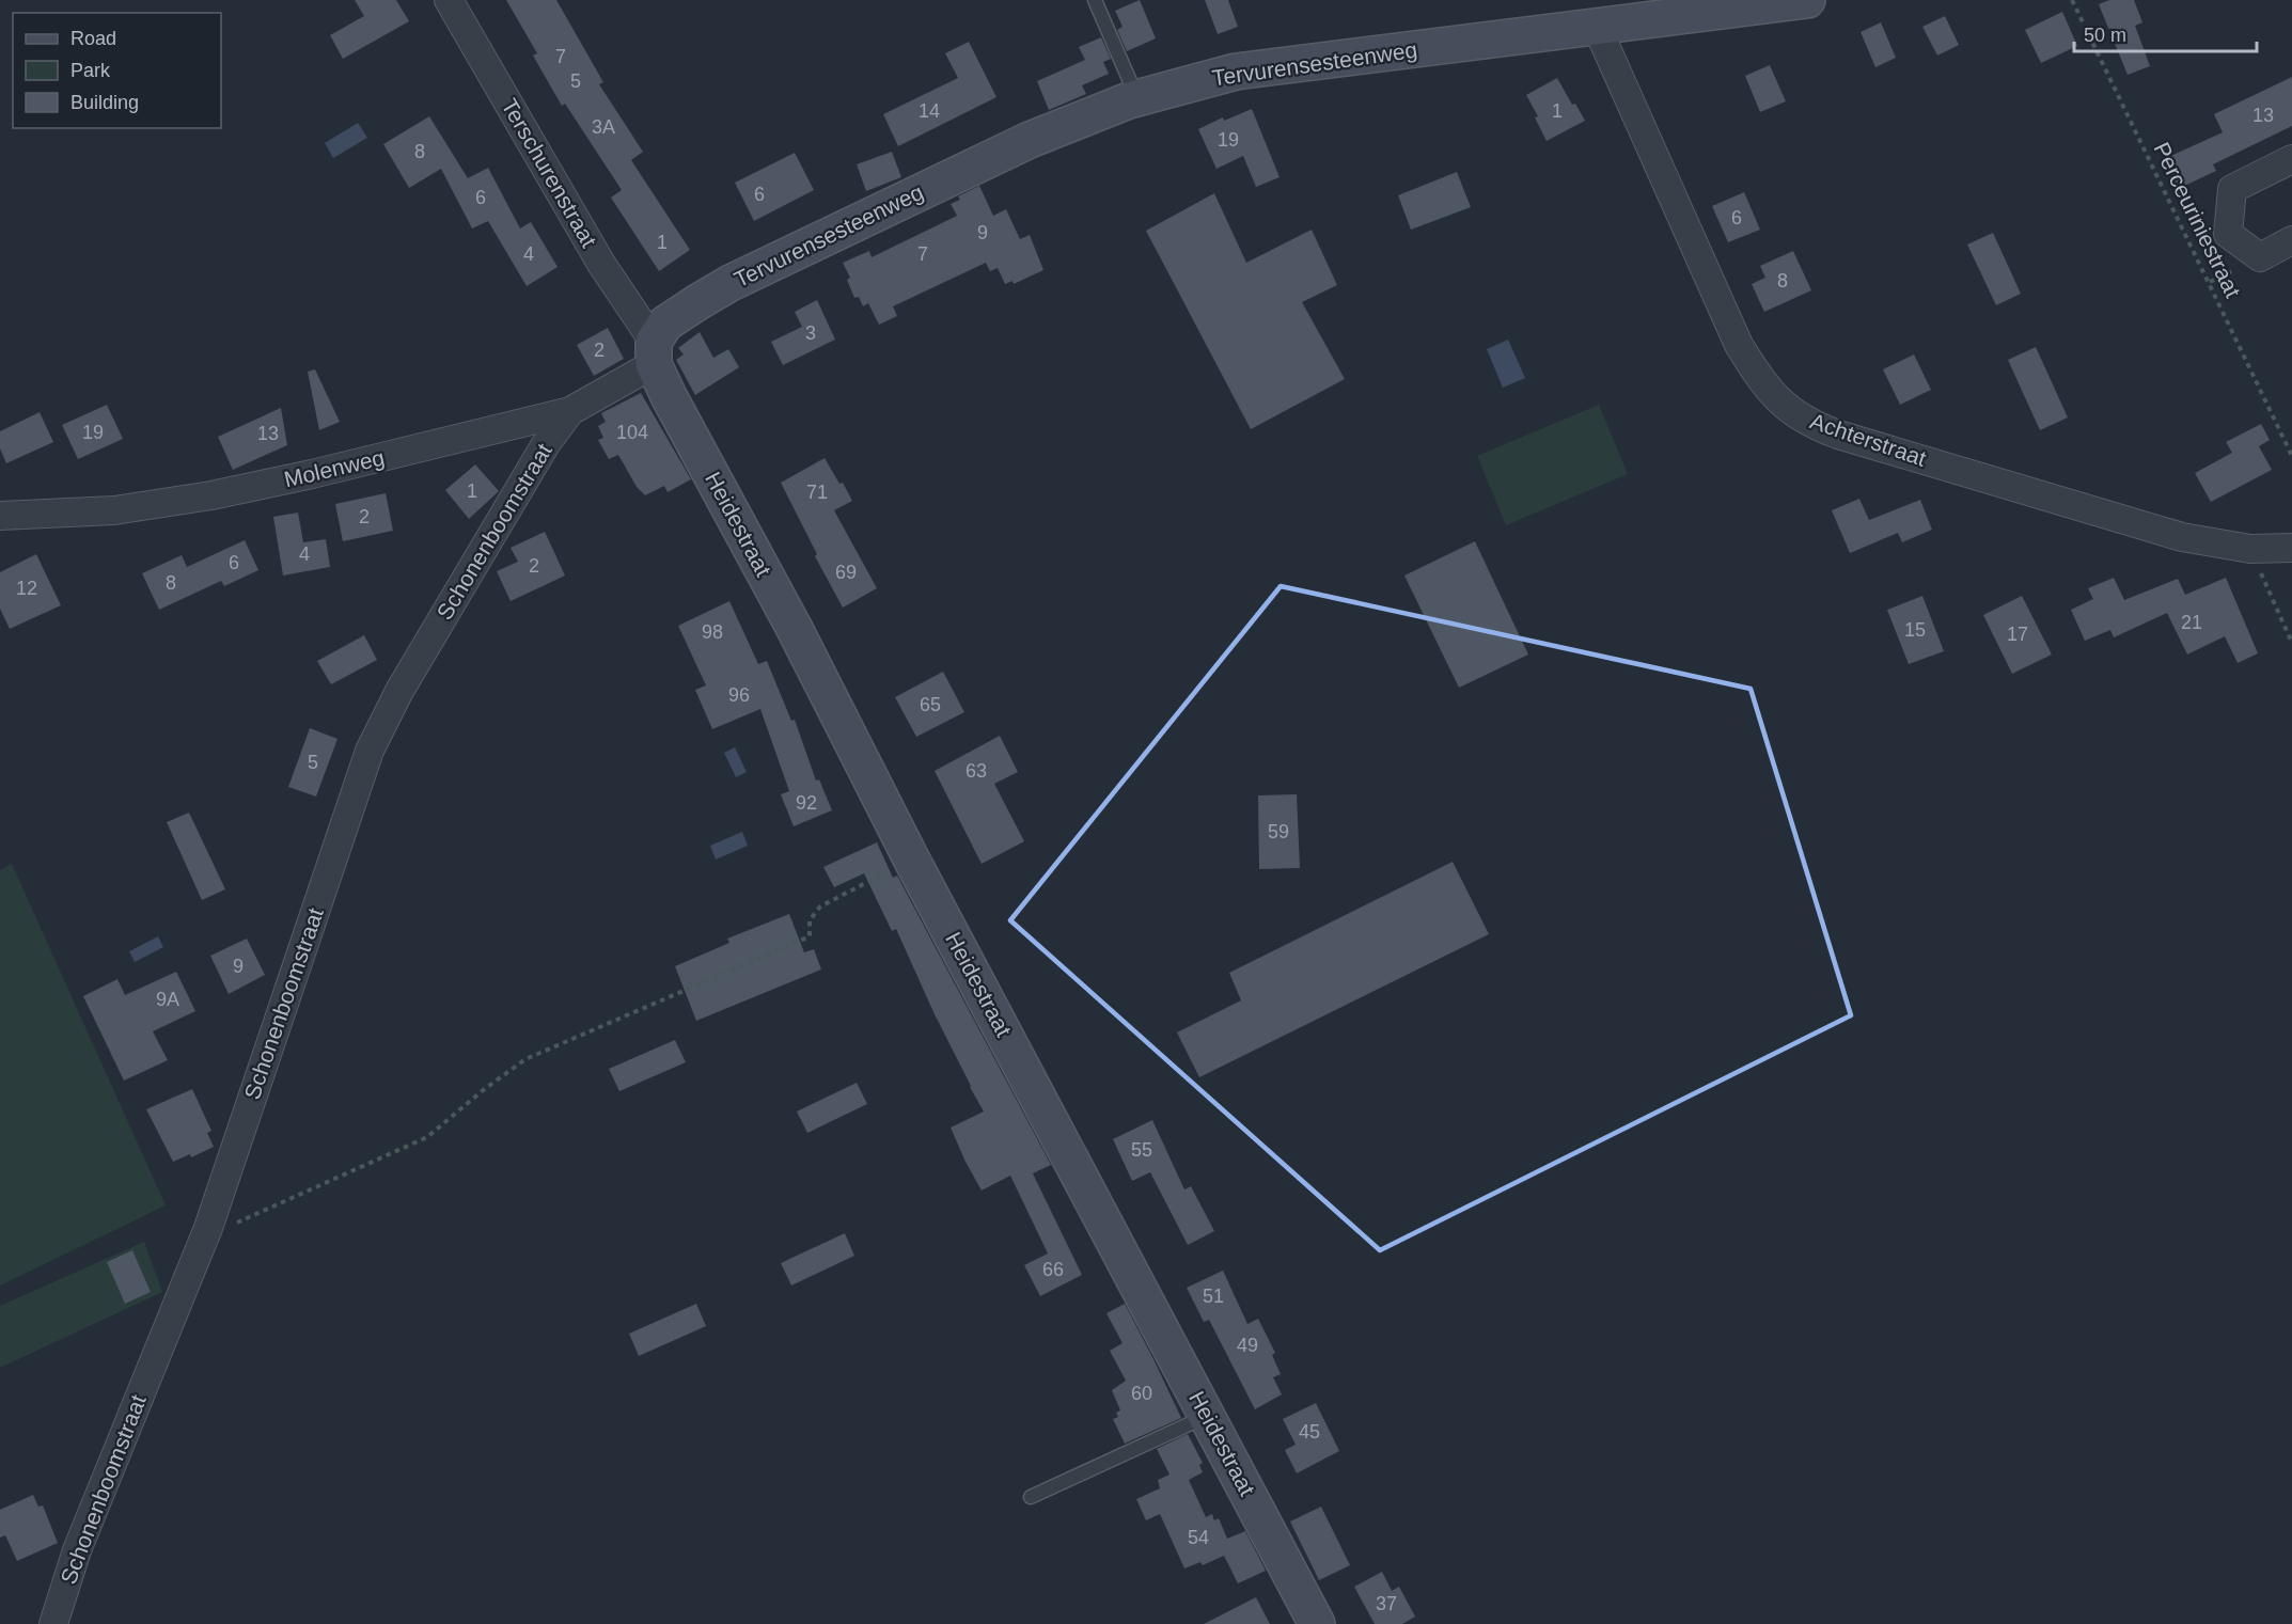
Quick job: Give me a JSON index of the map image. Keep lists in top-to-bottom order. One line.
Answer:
{"streets":{"street":["Tervurensesteenweg","Terschurenstraat","Achterstraat","Molenweg","Heidestraat","Schonenboomstraat"],"path":["Perceuriniestraat"]},"crossings":[["Tervurensesteenweg","Terschurenstraat"],["Tervurensesteenweg","Achterstraat"],["Tervurensesteenweg","Molenweg"],["Tervurensesteenweg","Heidestraat"],["Terschurenstraat","Molenweg"],["Terschurenstraat","Heidestraat"],["Molenweg","Heidestraat"],["Molenweg","Schonenboomstraat"]],"house_numbers":["7","5","14","1","13","3A","19","8","6","6","6","9","1","4","7","8","3","2","19","104","13","1","71","2","4","6","2","69","8","12","21","15","98","17","96","65","5","63","92","59","9","9A","55","66","51","49","60","45","54","37"],"legend":["Road","Park","Building"],"scale_bar":"50 m"}
